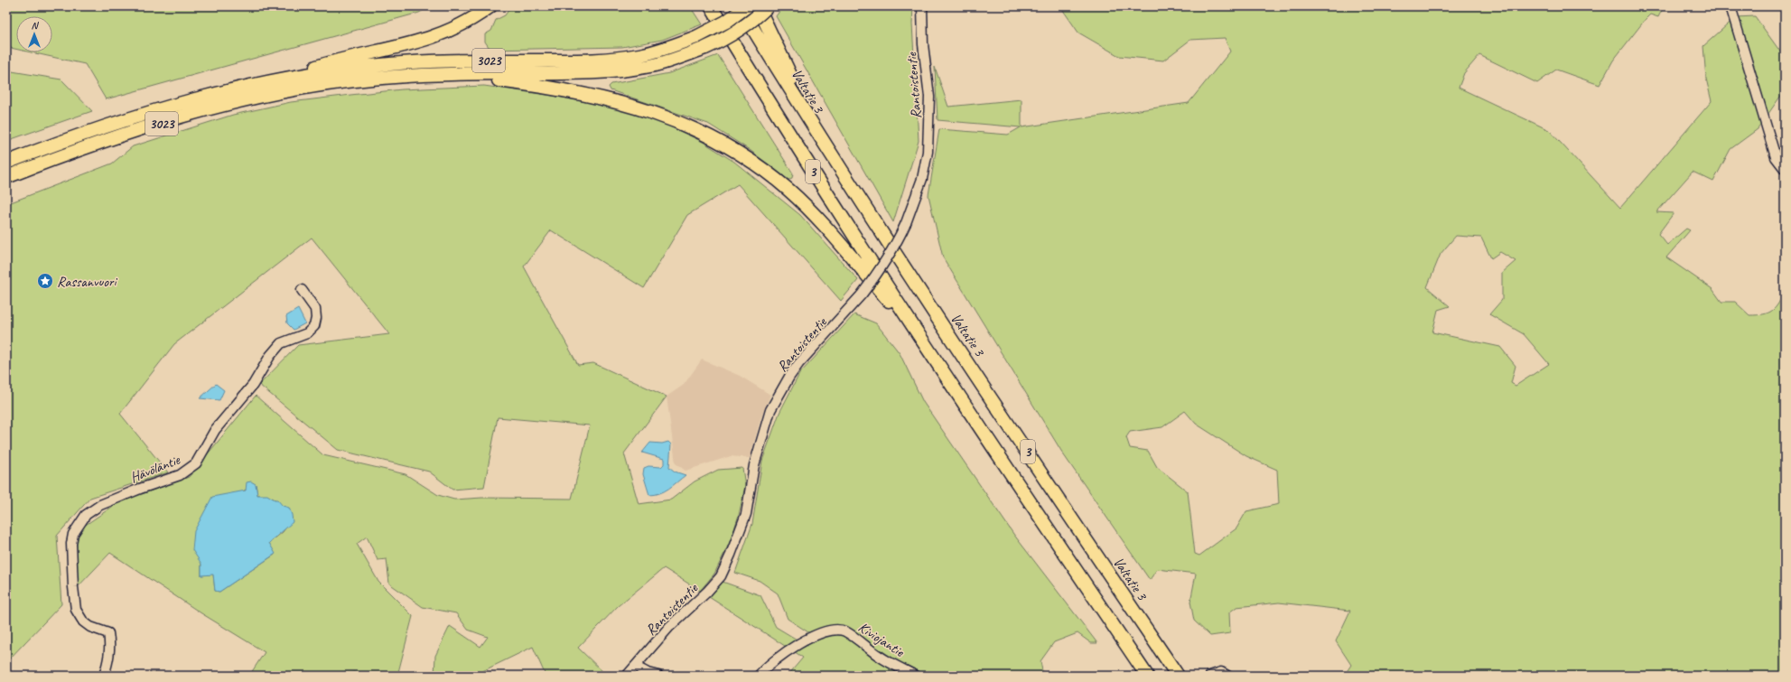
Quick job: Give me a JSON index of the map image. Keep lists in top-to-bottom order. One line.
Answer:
{"streets":{"highway":["3023","Valtatie 3","3"],"street":["Rantoistentie","Hävöläntie","Kiviojantie"]},"places":{"place":["Rassanvuori"]},"north":"top"}
